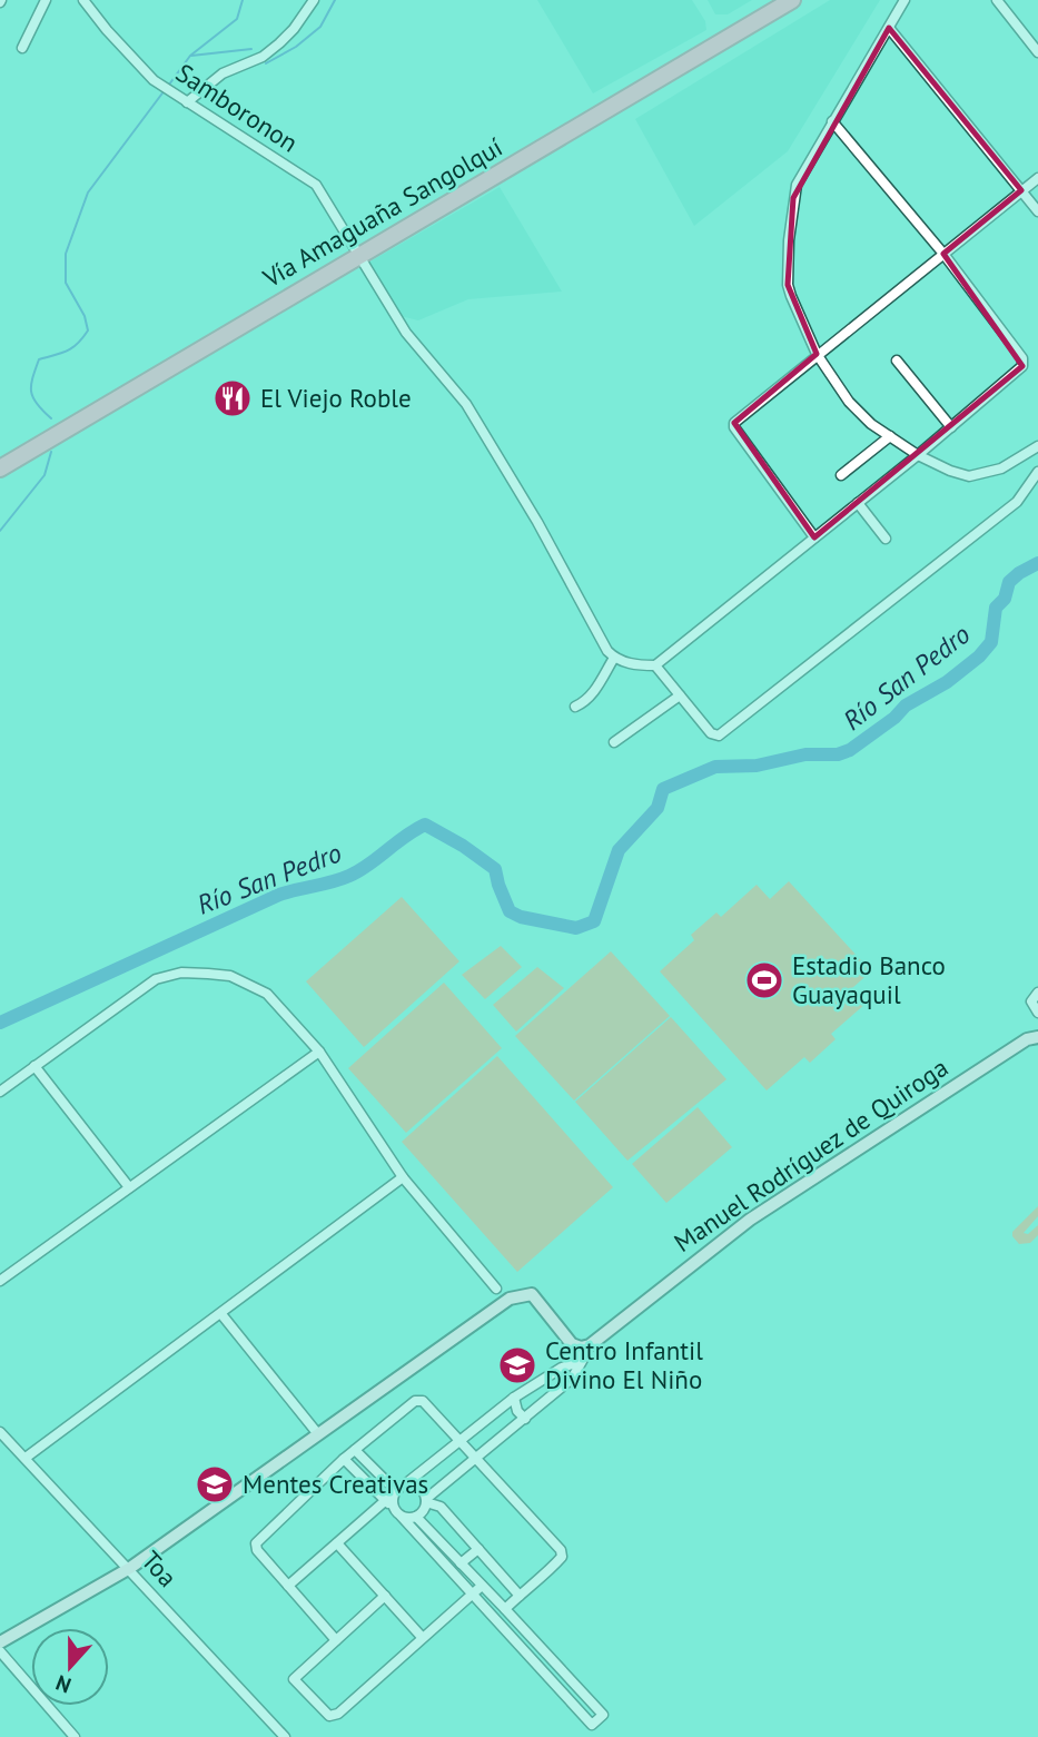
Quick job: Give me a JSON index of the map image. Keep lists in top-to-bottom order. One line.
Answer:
{"streets":{"highway":["Vía Amaguaña Sangolquí"],"street":["Samboronon","Manuel Rodríguez de Quiroga","Toa"]},"crossings":[["Samboronon","Vía Amaguaña Sangolquí"]],"water":["Río San Pedro"],"places":{"restaurant":["El Viejo Roble"],"sports":["Estadio Banco Guayaquil"],"school or university":["Centro Infantil Divino El Niño","Mentes Creativas"]},"north":"bottom"}
